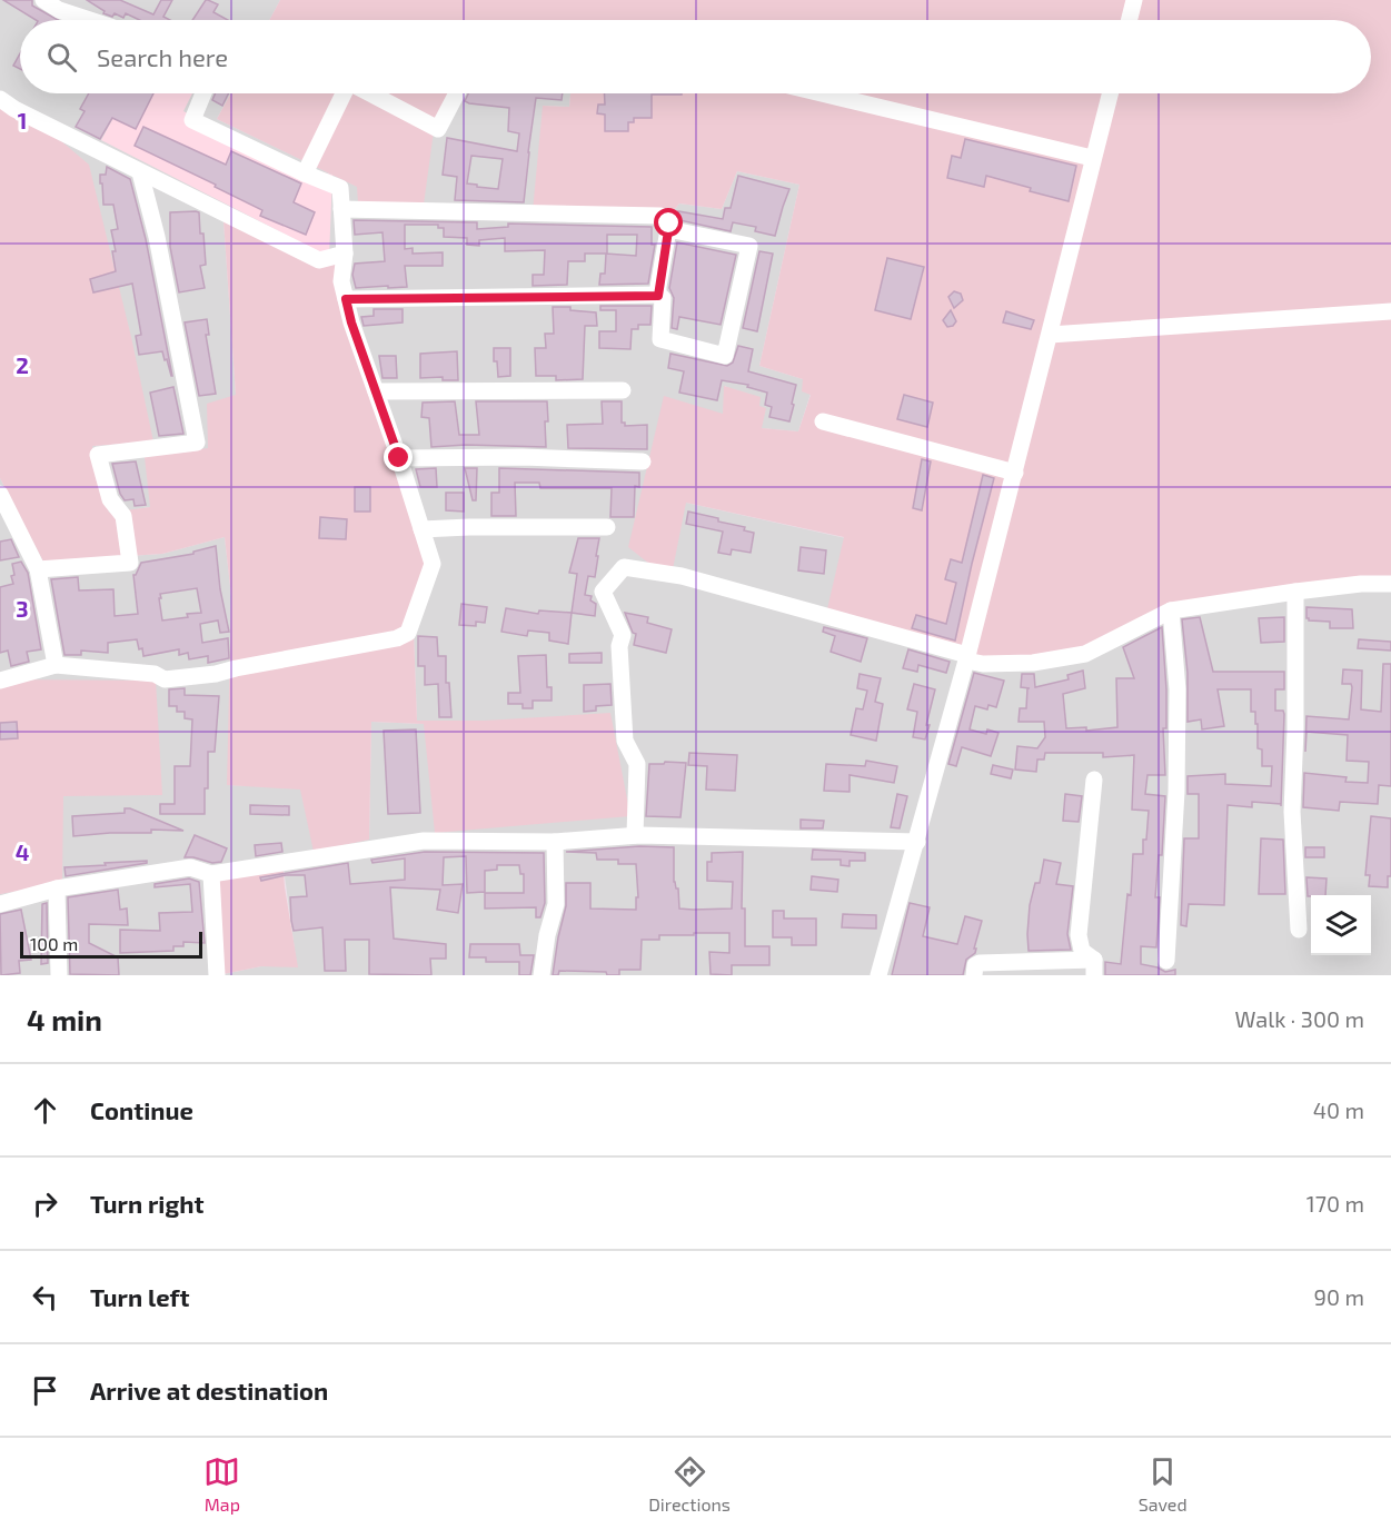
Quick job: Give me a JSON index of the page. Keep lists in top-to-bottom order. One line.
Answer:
{"scale_bar":"100 m","page":{"search":"Search here","scale":"100 m","heading":["4 min","Walk · 300 m"],"list":[["Continue","40 m"],["Turn right","170 m"],["Turn left","90 m"],"Arrive at destination"],"nav":["Map","Directions","Saved"]},"grid":{"rows":["1","2","3","4"]}}
